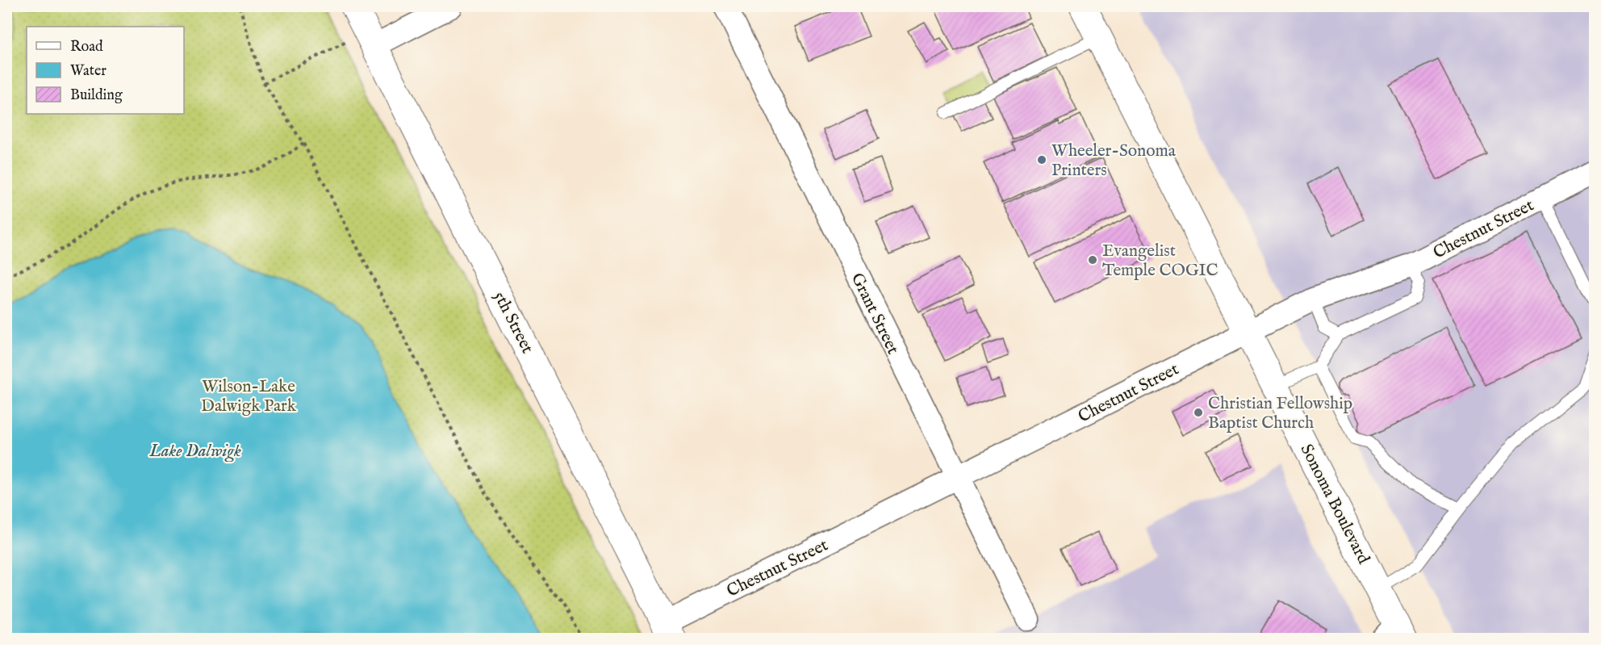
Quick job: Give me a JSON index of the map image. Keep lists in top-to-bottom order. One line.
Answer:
{"streets":{"main road":["5th Street","Sonoma Boulevard"],"street":["Chestnut Street","Grant Street"]},"crossings":[["Chestnut Street","Grant Street"],["Chestnut Street","5th Street"],["Chestnut Street","Sonoma Boulevard"]],"water":["Lake Dalwigk"],"parks":["Wilson-Lake Dalwigk Park"],"places":["Wheeler-Sonoma Printers","Evangelist Temple COGIC","Christian Fellowship Baptist Church"],"legend":["Road","Water","Building"]}
